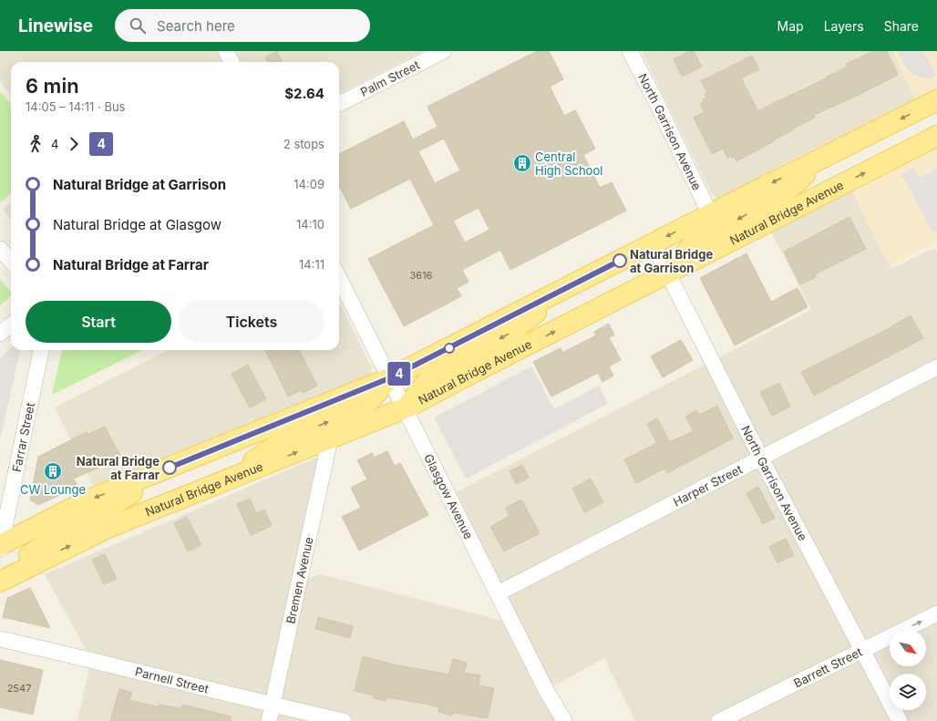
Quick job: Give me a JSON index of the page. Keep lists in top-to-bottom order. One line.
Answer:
{"streets":{"main road":["Natural Bridge Avenue"],"street":["Palm Street","North Garrison Avenue","Farrar Street","Harper Street","Glasgow Avenue","Bremen Avenue","Barrett Street","Parnell Street"]},"crossings":[["North Garrison Avenue","Natural Bridge Avenue"],["North Garrison Avenue","Harper Street"],["North Garrison Avenue","Barrett Street"],["Natural Bridge Avenue","Glasgow Avenue"],["Natural Bridge Avenue","Bremen Avenue"],["Harper Street","Glasgow Avenue"],["Bremen Avenue","Parnell Street"]],"places":{"building":["Central High School","CW Lounge"],"other":["Natural Bridge at Garrison","Natural Bridge at Farrar"]},"lines":["bus line 4"],"house_numbers":["3616","2547"],"north":"bottom right","page":{"header":"Linewise","search":"Search here","nav":["Map","Layers","Share"],"on_map":"4","heading":["6 min","14:05 – 14:11 · Bus","$2.64"],"legs":["4","4","2 stops"],"list":[{"name":"Natural Bridge at Garrison","value":"14:09"},{"name":"Natural Bridge at Glasgow","value":"14:10"},{"name":"Natural Bridge at Farrar","value":"14:11"}],"buttons":["Start","Tickets"]}}
